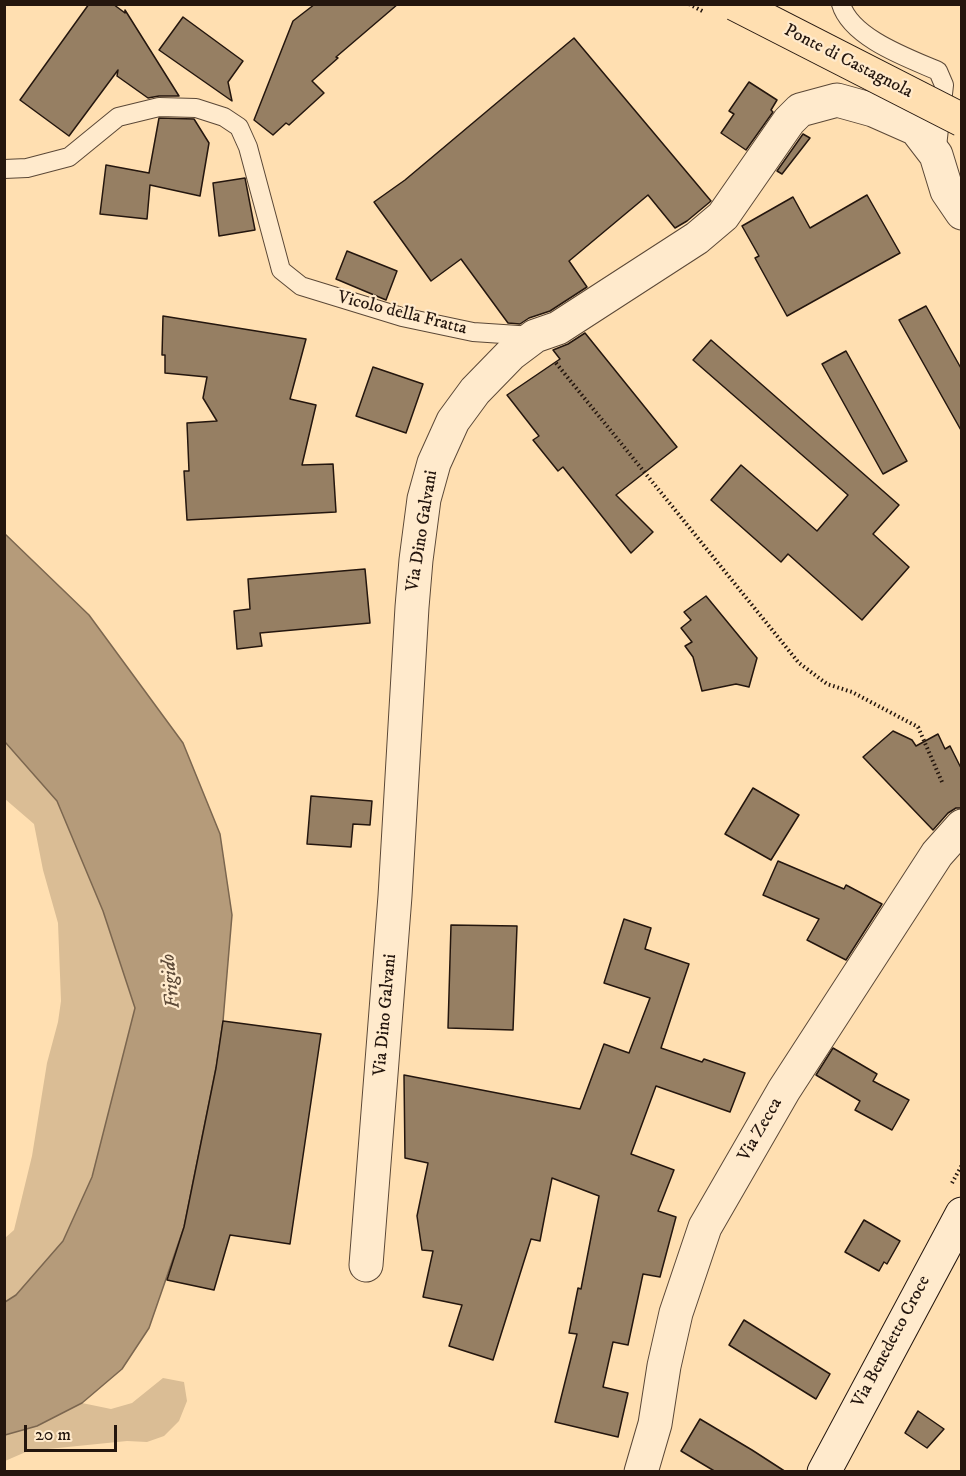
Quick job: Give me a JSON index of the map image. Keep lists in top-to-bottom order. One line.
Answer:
{"streets":{"main road":["Ponte di Castagnola"],"street":["Via Dino Galvani","Via Zecca","Via Benedetto Croce"],"lane":["Vicolo della Fratta"]},"crossings":[["Vicolo della Fratta","Via Dino Galvani"]],"water":["Frigido"],"scale_bar":"20 m"}
